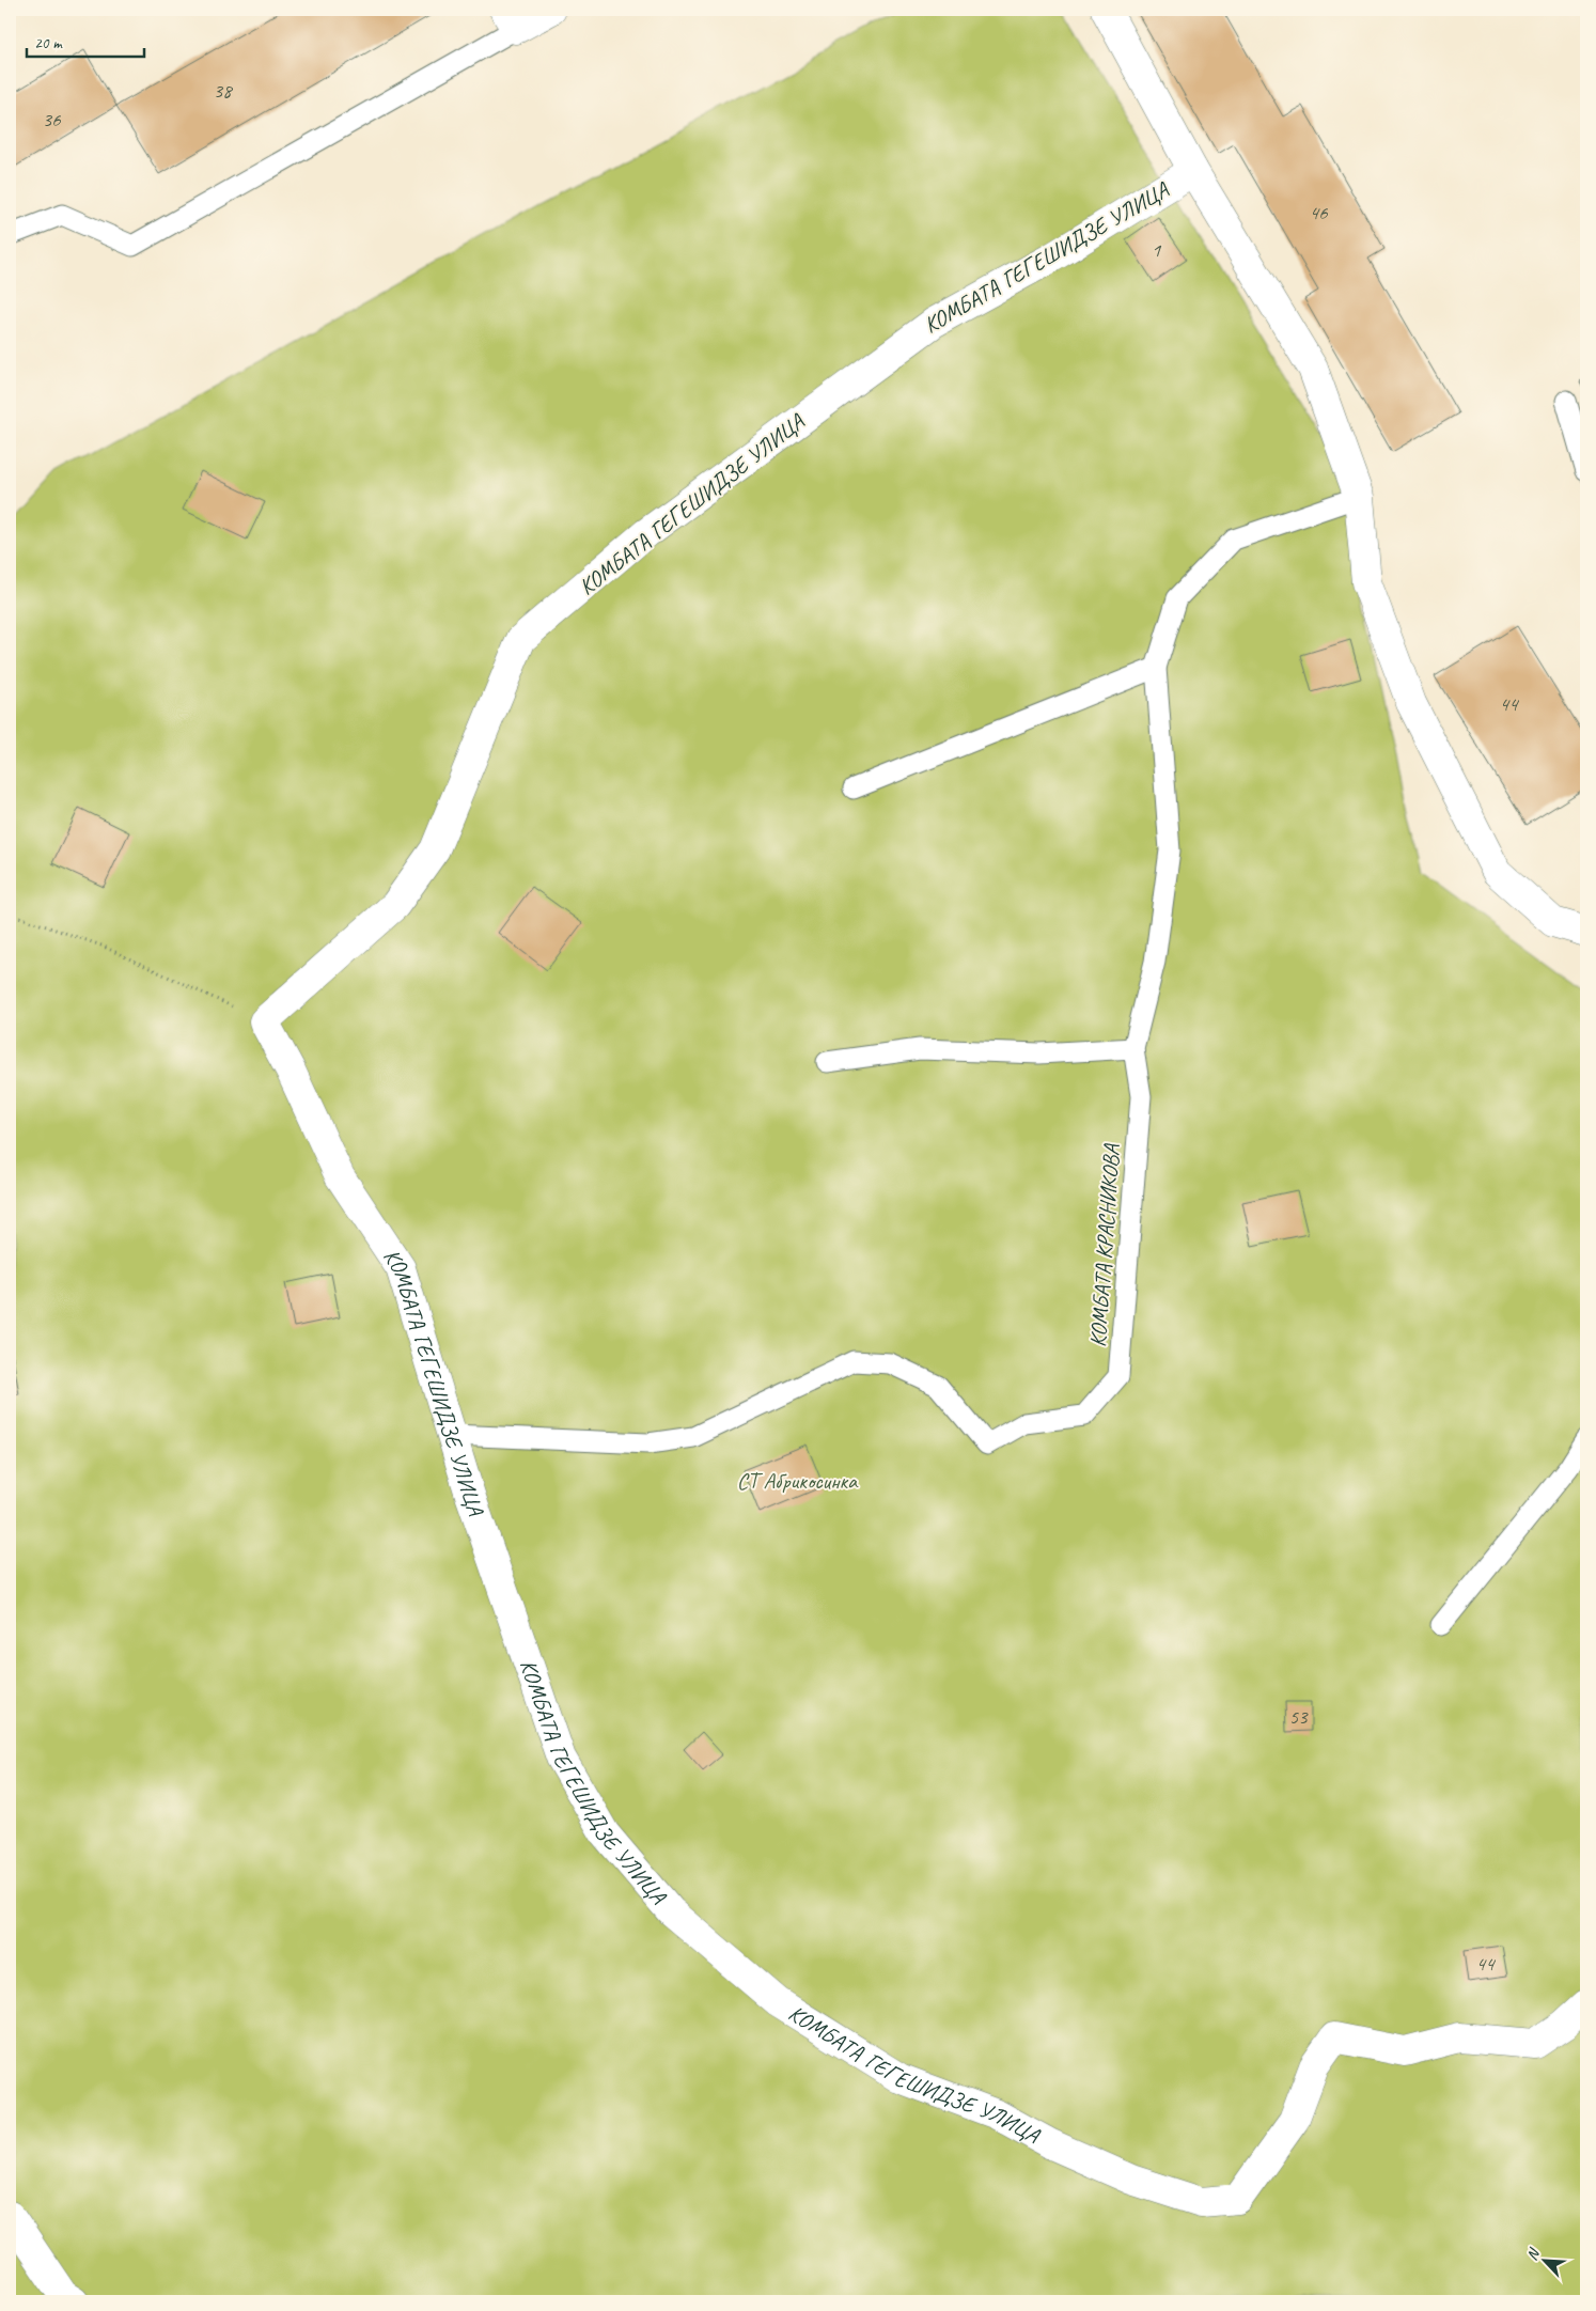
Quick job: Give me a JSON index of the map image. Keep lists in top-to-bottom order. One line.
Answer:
{"streets":{"street":["КОМБАТА ГЕГЕШИДЗЕ УЛИЦА"],"lane":["КОМБАТА КРАСНИКОВА"]},"crossings":[["КОМБАТА ГЕГЕШИДЗЕ УЛИЦА","КОМБАТА КРАСНИКОВА"]],"parks":["СТ Абрикосинка"],"house_numbers":["38","36","46","1","44","53","44"],"scale_bar":"20 m","north":"top left"}
